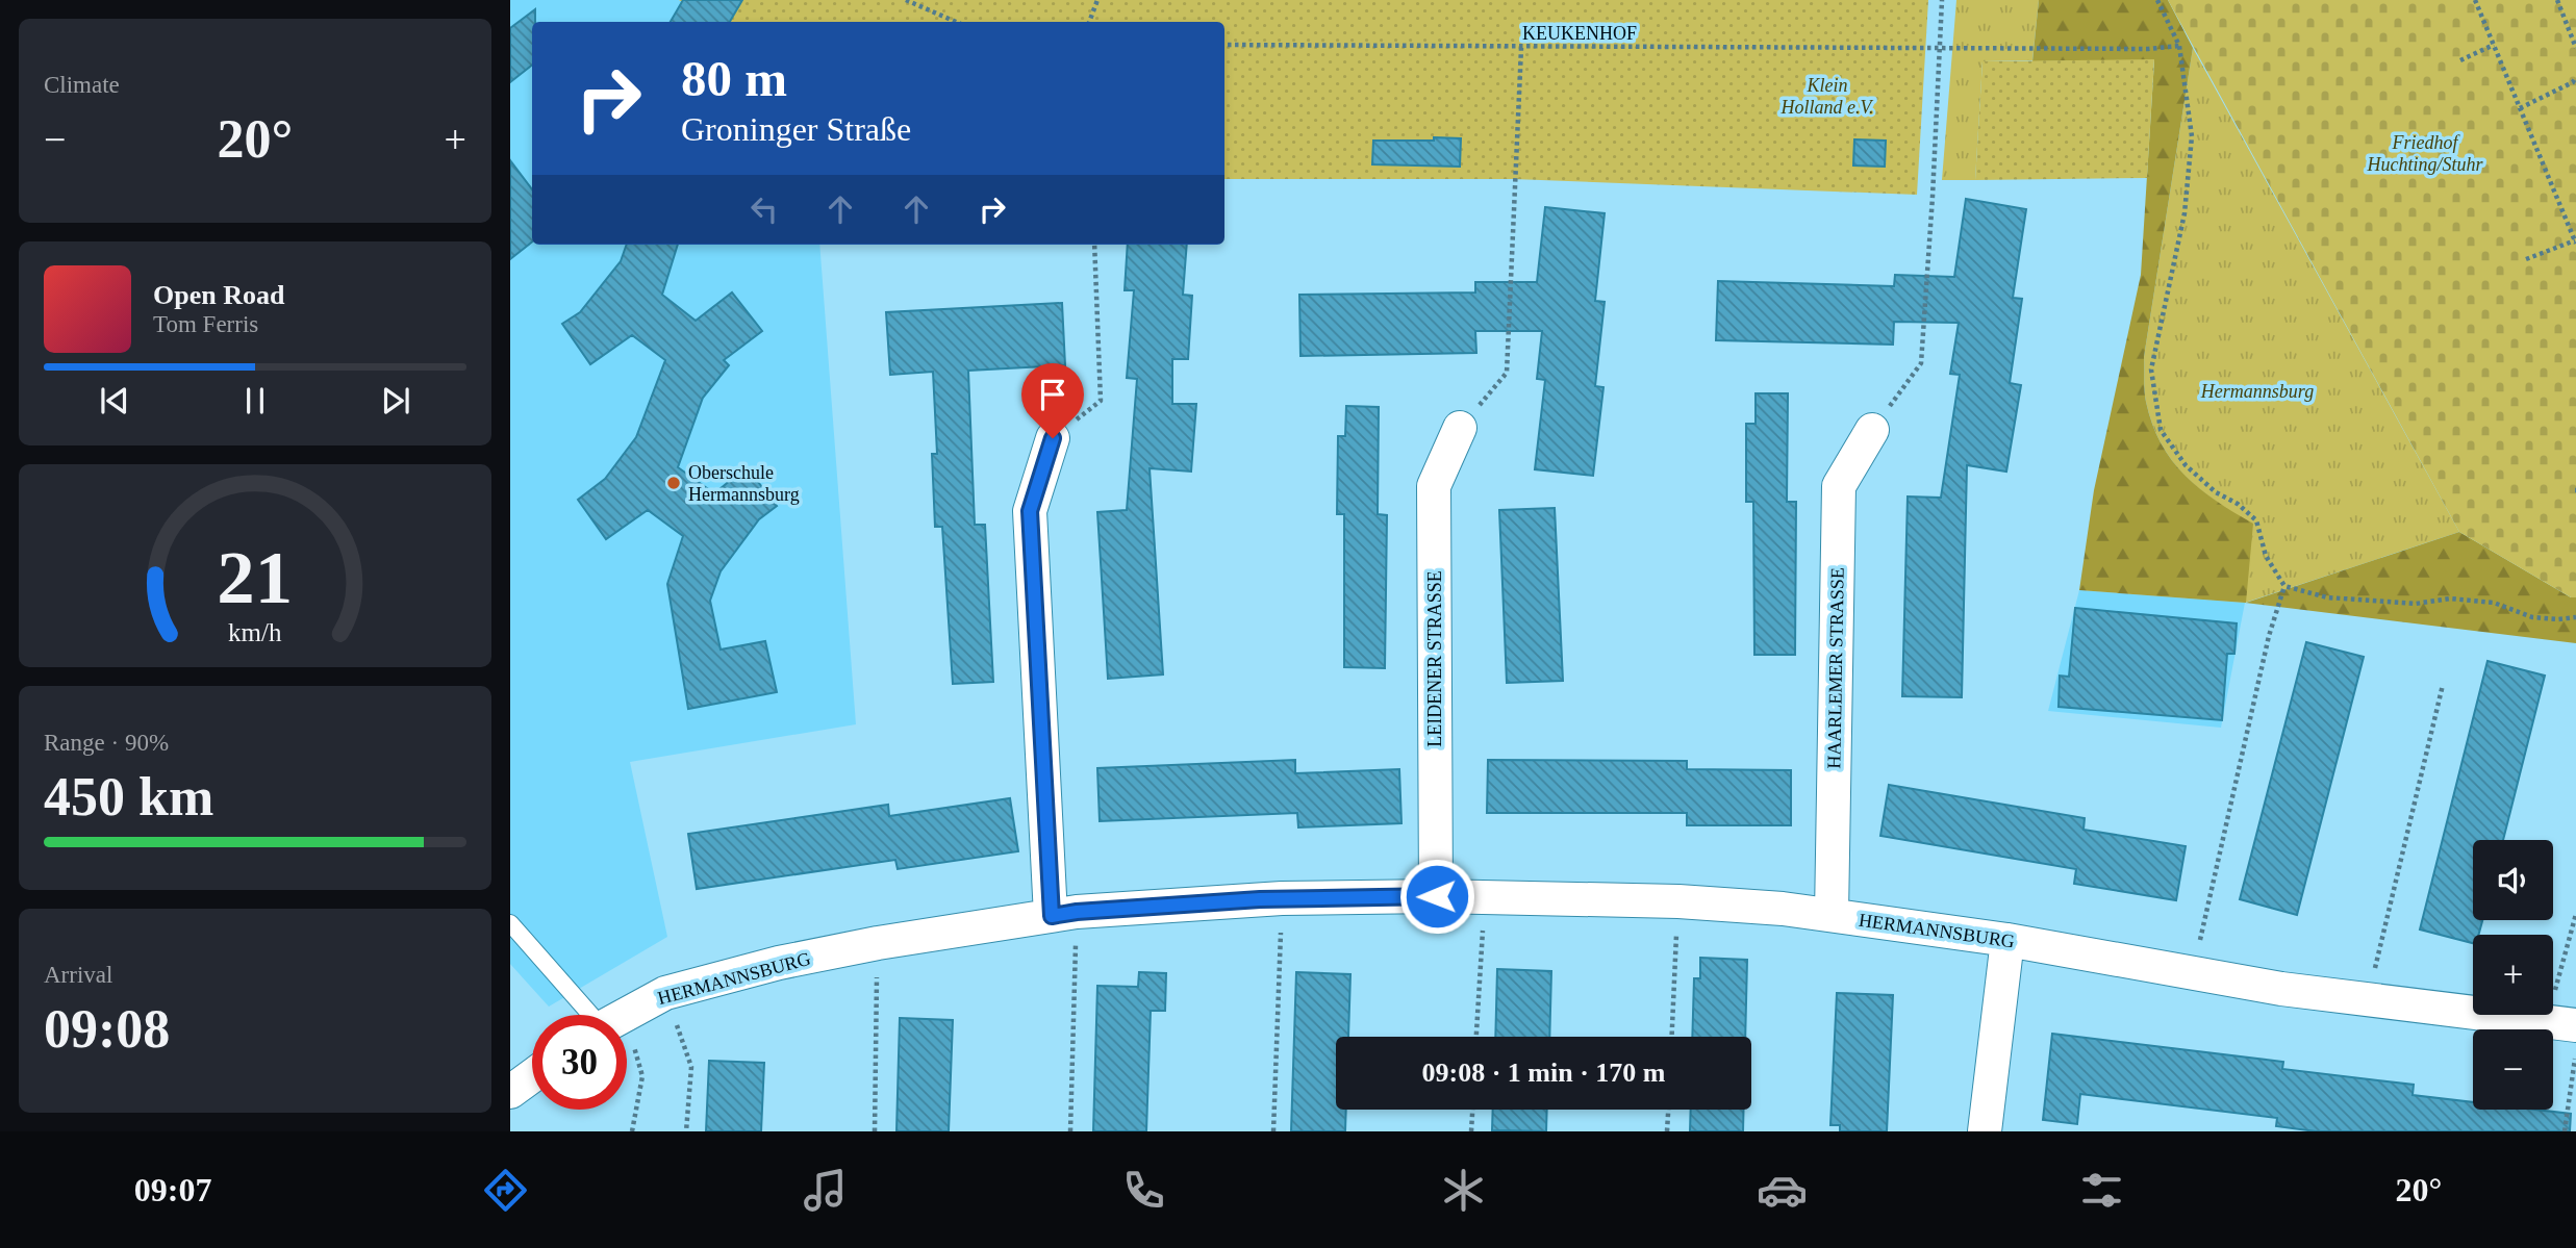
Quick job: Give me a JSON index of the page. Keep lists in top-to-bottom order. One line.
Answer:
{"streets":{"street":["LEIDENER STRASSE","HAARLEMER STRASSE","HERMANNSBURG"],"path":["KEUKENHOF"]},"crossings":[["LEIDENER STRASSE","HERMANNSBURG"],["HAARLEMER STRASSE","HERMANNSBURG"]],"parks":["Klein Holland e.V.","Friedhof Huchting/Stuhr","Hermannsburg"],"places":["Oberschule Hermannsburg"],"page":{"tile":["Climate",["Range · 90%","450 km"],["Arrival","09:08"]],"turn":["80 m","Groninger Straße"],"heat":["−","20°","+"],"song":["Open Road","Tom Ferris"],"map_buttons":["+","−"],"limit":"30","trip":"09:08 · 1 min · 170 m","tabs":["09:07","20°"],"gauge":["21","km/h"]}}
